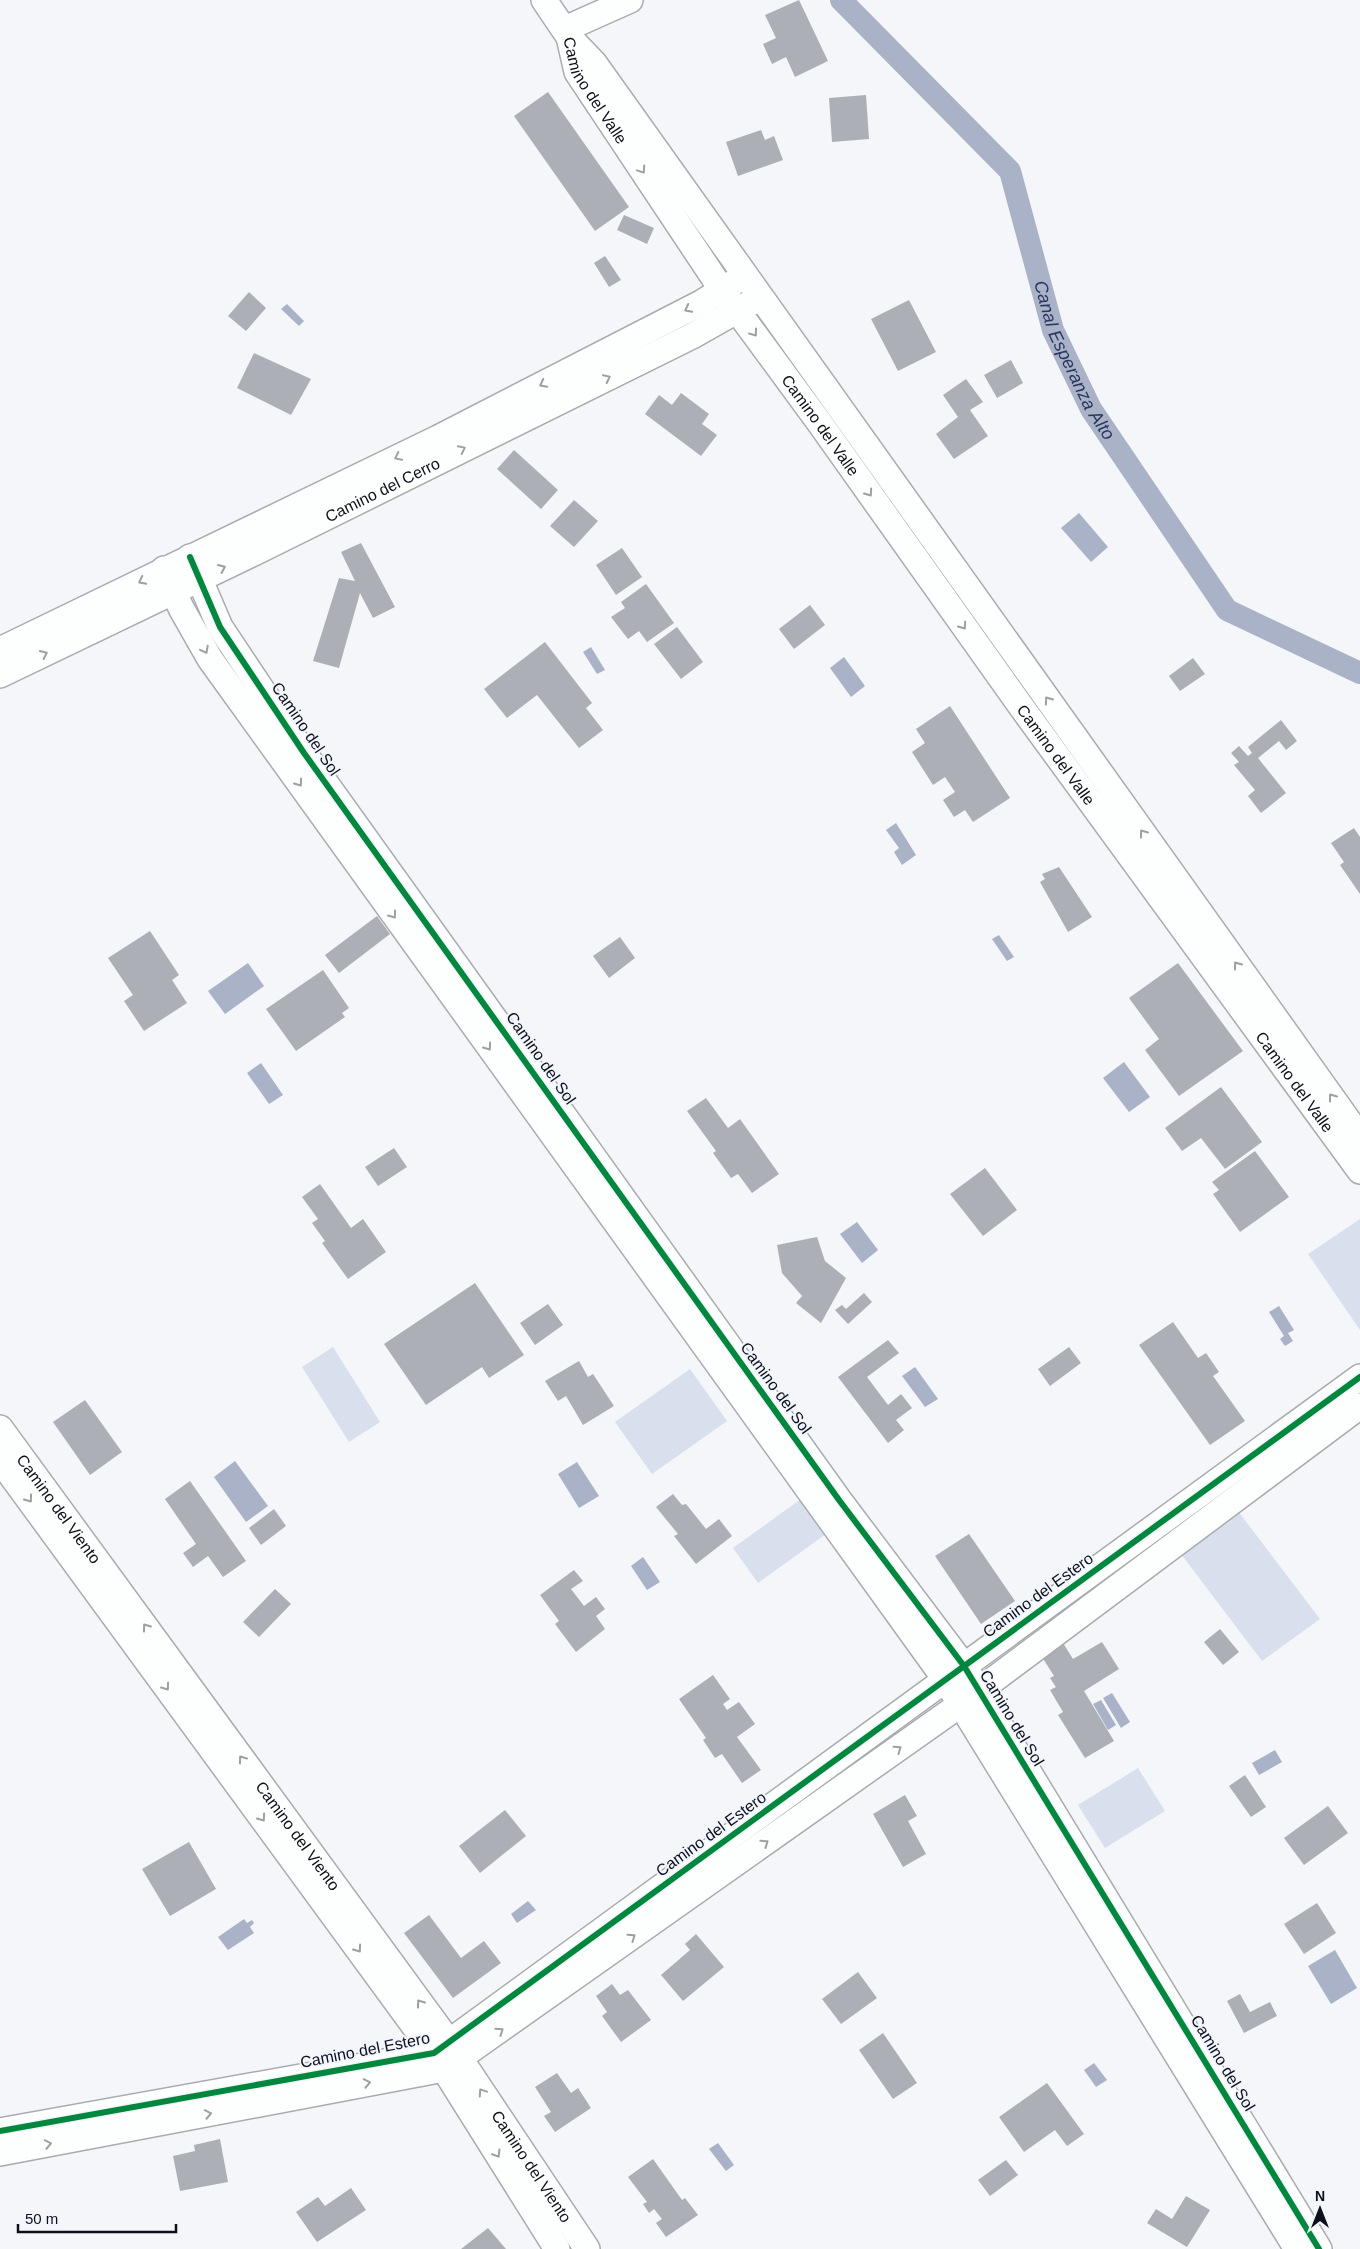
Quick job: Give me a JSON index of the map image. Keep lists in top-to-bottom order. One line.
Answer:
{"streets":{"street":["Camino del Valle","Camino del Cerro","Camino del Sol","Camino del Viento","Camino del Estero"]},"crossings":[["Camino del Valle","Camino del Cerro"],["Camino del Cerro","Camino del Sol"],["Camino del Sol","Camino del Estero"],["Camino del Viento","Camino del Estero"]],"water":["Canal Esperanza Alto"],"scale_bar":"50 m","north":"top"}
